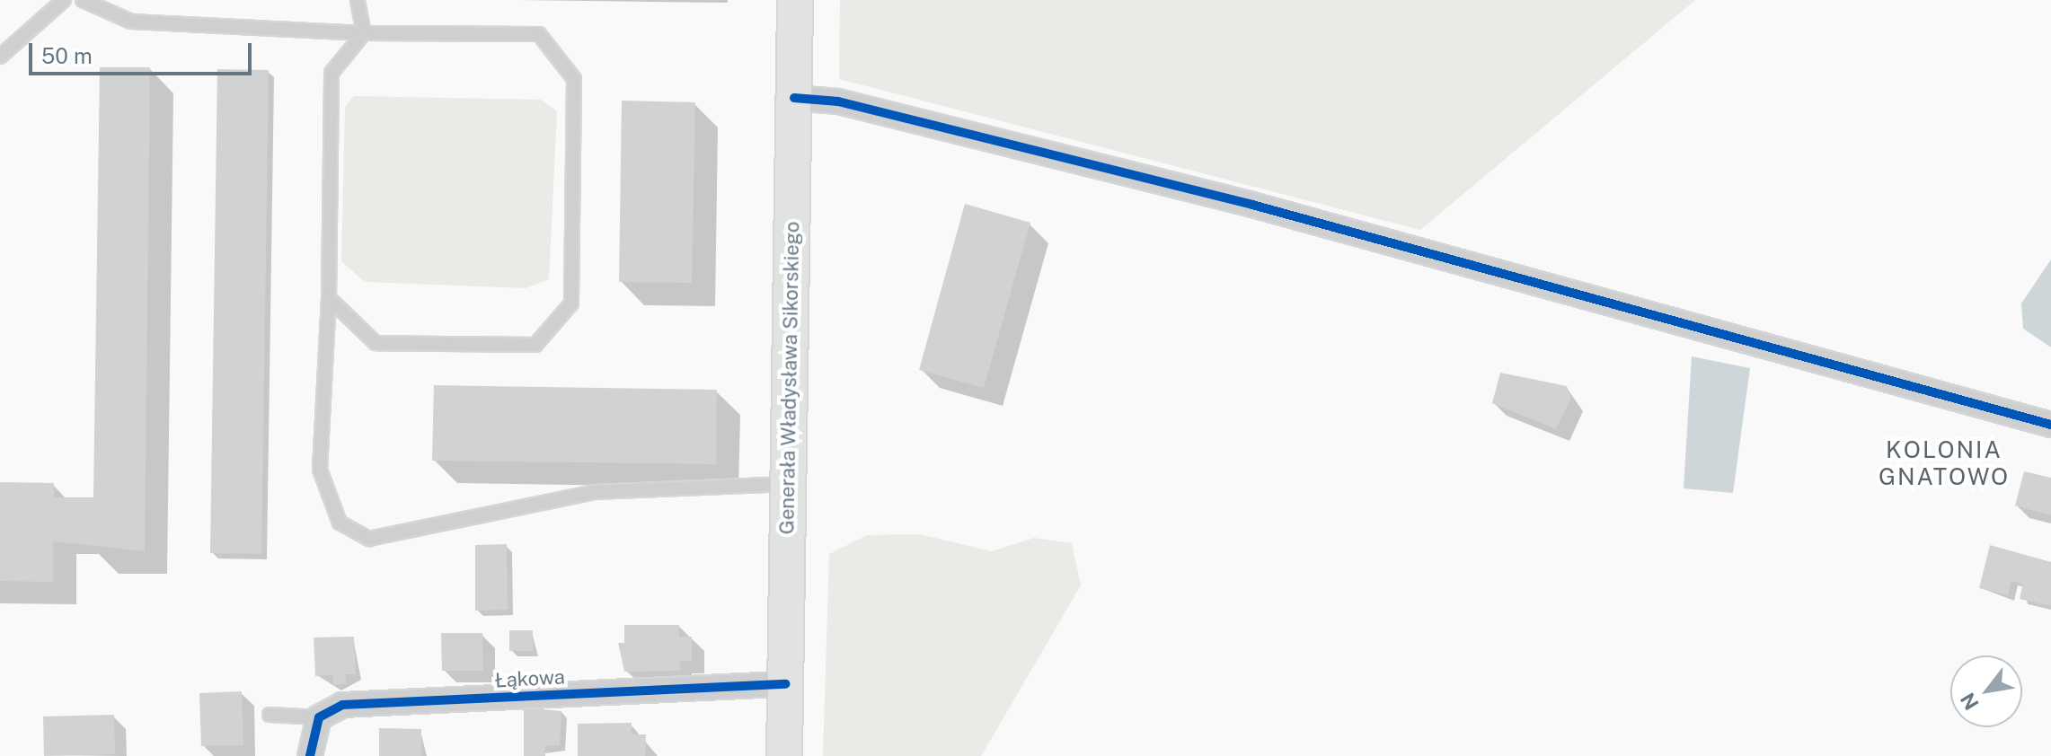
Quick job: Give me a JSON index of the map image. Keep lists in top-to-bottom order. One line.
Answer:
{"streets":{"main road":["Generała Władysława Sikorskiego"],"street":["Łąkowa"]},"crossings":[["Generała Władysława Sikorskiego","Łąkowa"]],"districts":["KOLONIA GNATOWO"],"scale_bar":"50 m","north":"bottom left"}
